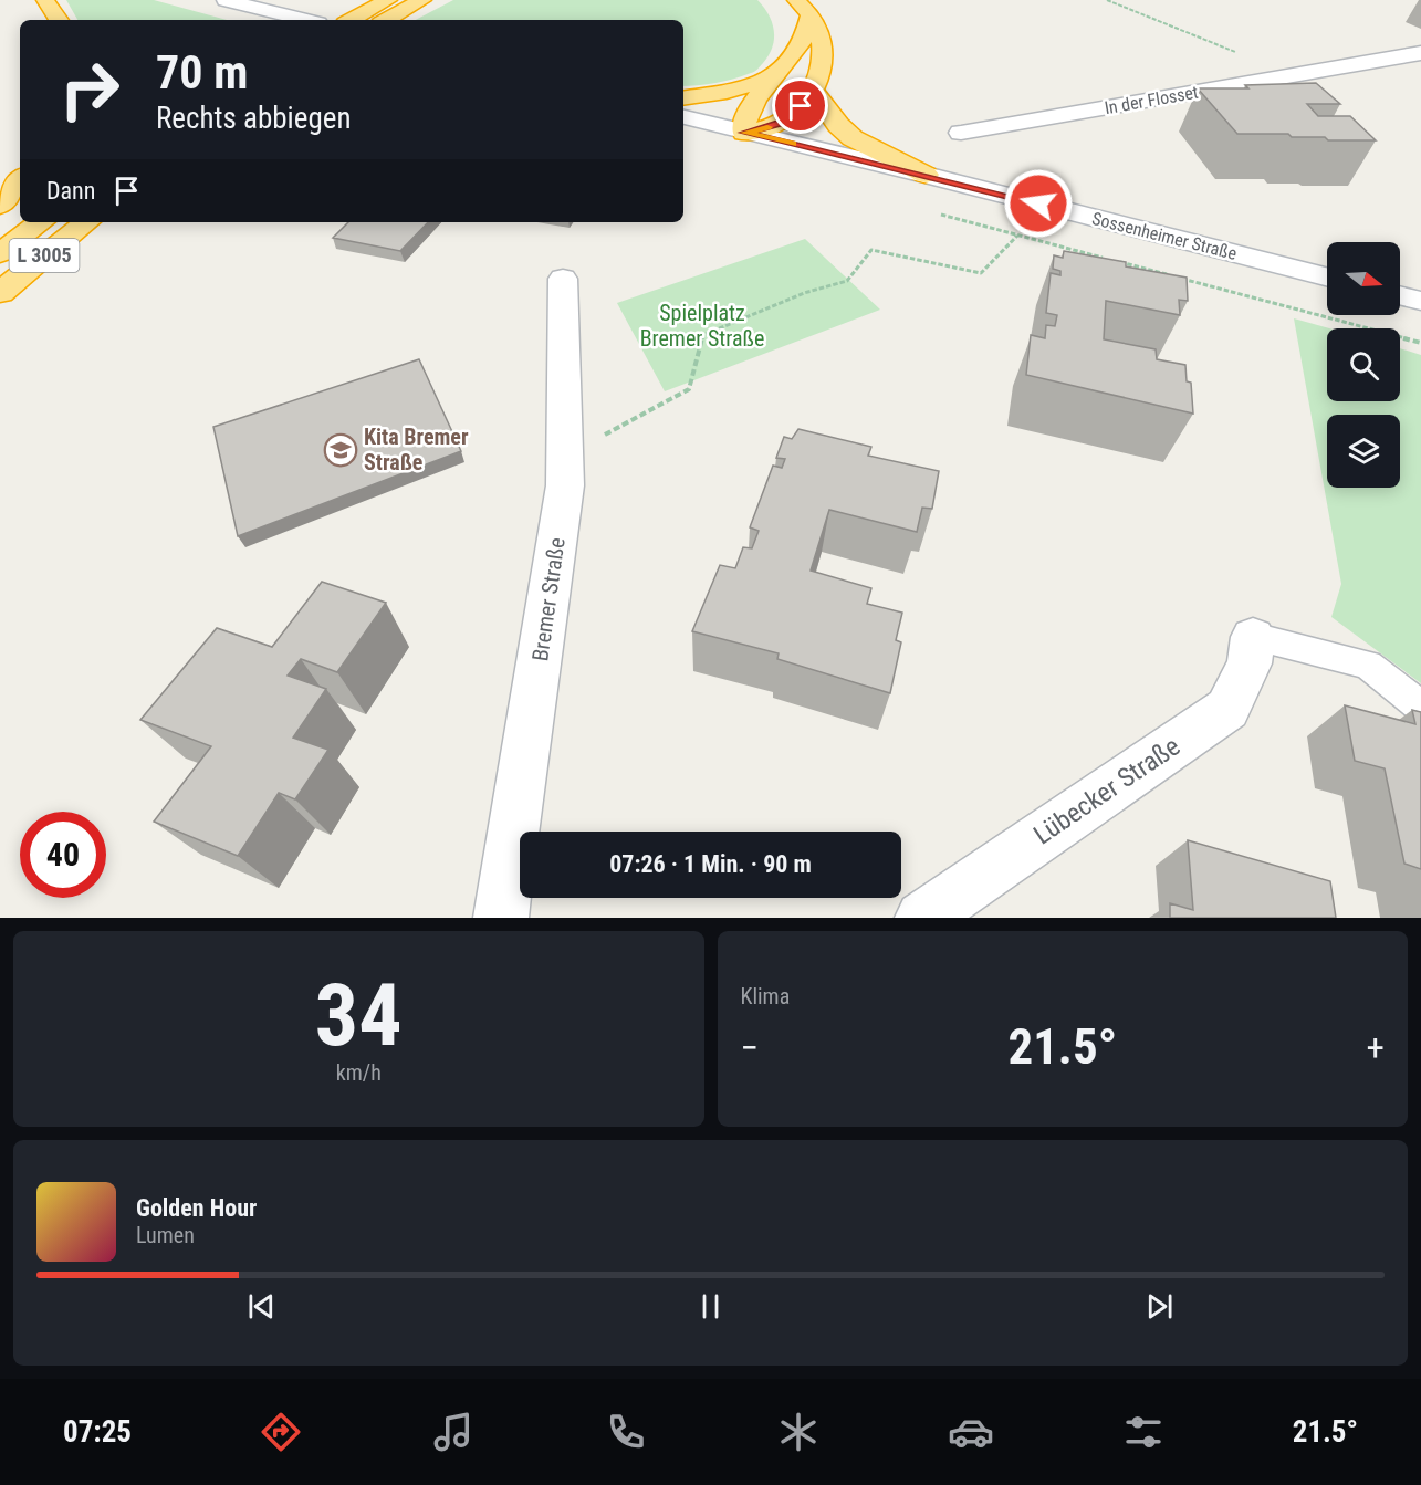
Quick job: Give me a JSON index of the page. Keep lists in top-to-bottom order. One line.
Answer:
{"streets":{"highway":["L 3005"],"street":["In der Flosset","Sossenheimer Straße","Bremer Straße","Lübecker Straße"]},"parks":["Spielplatz Bremer Straße"],"places":{"school or university":["Kita Bremer Straße"]},"north":"right","page":{"turn":["70 m","Rechts abbiegen"],"then":"Dann","limit":"40","trip":"07:26 · 1 Min. · 90 m","tile":[["34","km/h"],"Klima"],"heat":["−","21.5°","+"],"song":["Golden Hour","Lumen"],"tabs":["07:25","21.5°"]}}
